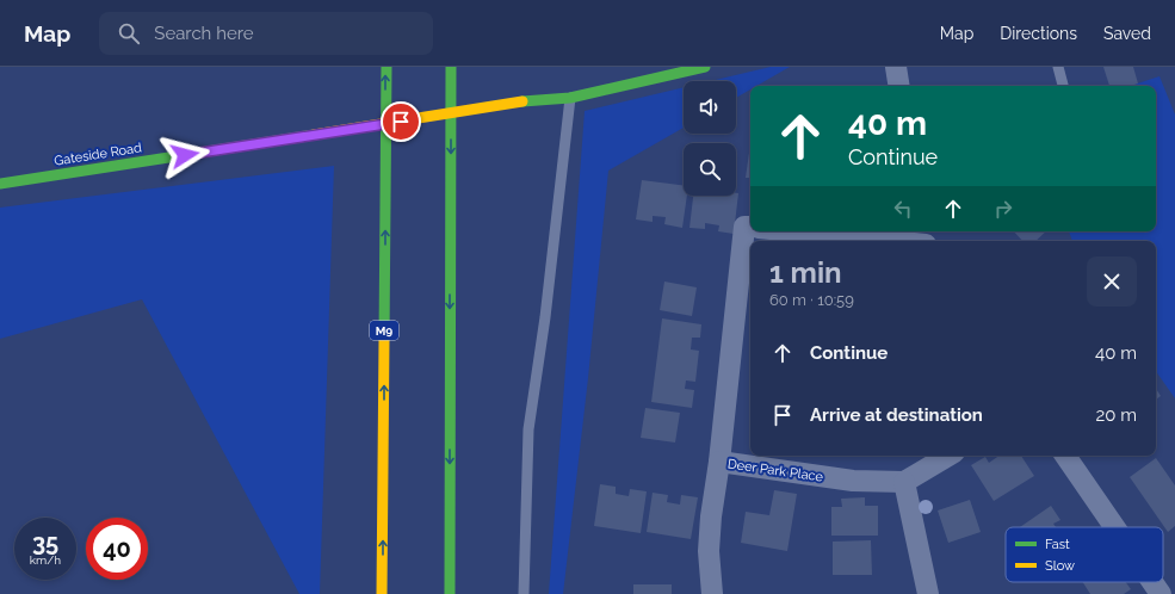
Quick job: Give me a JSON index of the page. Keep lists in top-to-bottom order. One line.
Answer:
{"streets":{"main road":["Gateside Road","M9"],"street":["Deer Park Place"]},"legend":["Fast","Slow"],"page":{"header":"Map","search":"Search here","nav":["Map","Directions","Saved"],"turn":["40 m","Continue"],"heading":["1 min","60 m · 10:59"],"list":[{"name":"Continue","value":"40 m"},{"name":"Arrive at destination","value":"20 m"}],"speed":"35 km/h","limit":"40"}}
